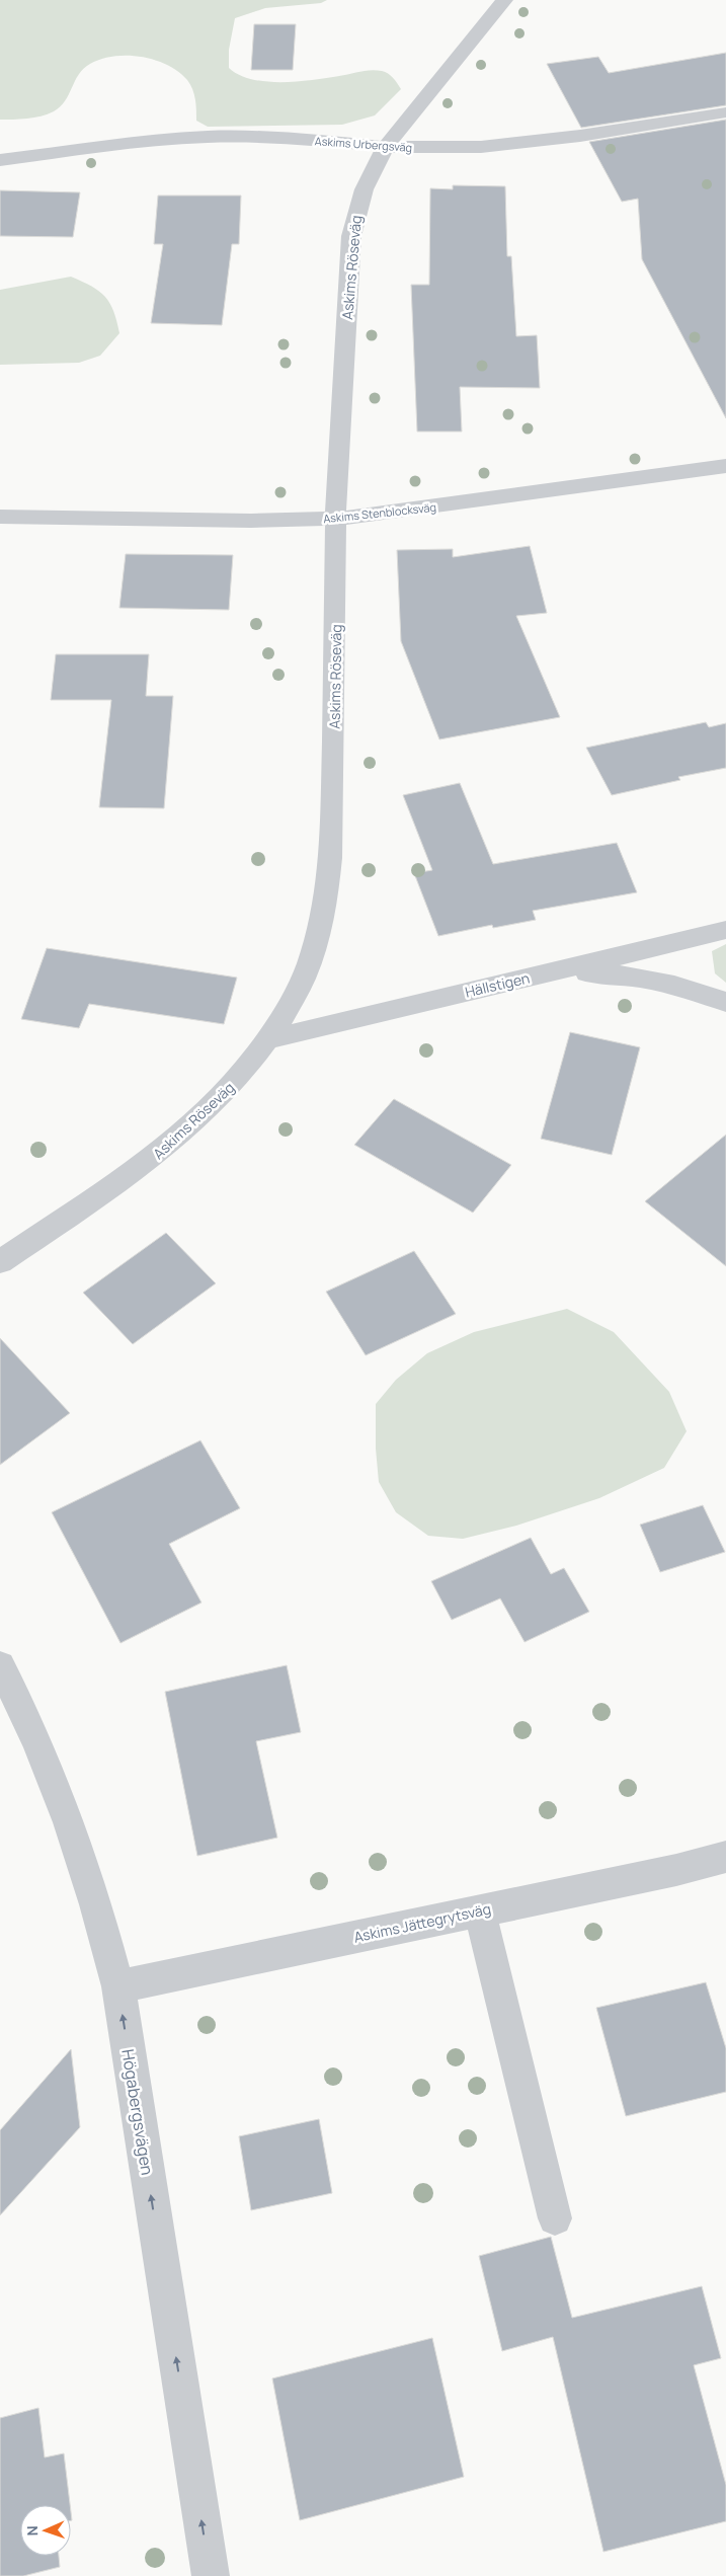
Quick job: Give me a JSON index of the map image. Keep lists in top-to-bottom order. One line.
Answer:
{"streets":{"street":["Askims Urbergsväg","Askims Röseväg","Askims Stenblocksväg","Hällstigen","Askims Jättegrytsväg","Högabergsvägen"]},"crossings":[["Askims Urbergsväg","Askims Röseväg"],["Askims Röseväg","Askims Stenblocksväg"],["Askims Röseväg","Hällstigen"],["Askims Jättegrytsväg","Högabergsvägen"]],"one_way":["Högabergsvägen"],"north":"left"}
